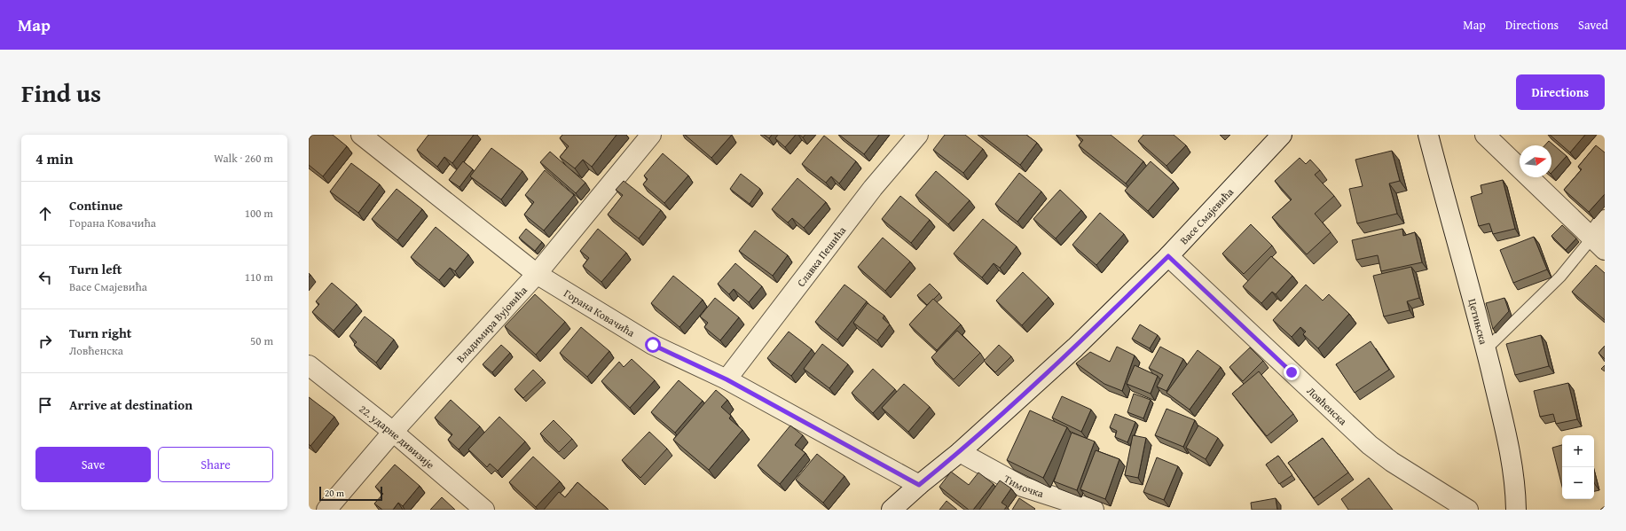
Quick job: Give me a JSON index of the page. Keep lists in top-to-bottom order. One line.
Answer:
{"streets":{"street":["Васе Смајевића","Славка Пешића","Горана Ковачића","Цетињска","Владимира Вујовића","Ловћенска","22. ударне дивизије","Тимочка"]},"crossings":[["Васе Смајевића","Горана Ковачића"],["Васе Смајевића","Ловћенска"],["Васе Смајевића","Тимочка"],["Славка Пешића","Горана Ковачића"],["Горана Ковачића","Владимира Вујовића"],["Владимира Вујовића","22. ударне дивизије"]],"scale_bar":"20 m","north":"right","page":{"header":"Map","nav":["Map","Directions","Saved"],"title":"Find us","buttons":["Directions",["Save","Share"]],"heading":["4 min","Walk · 260 m"],"list":[["Continue","Горана Ковачића","100 m"],["Turn left","Васе Смајевића","110 m"],["Turn right","Ловћенска","50 m"],"Arrive at destination"],"map_buttons":["+","−"],"scale":"20 m"}}
